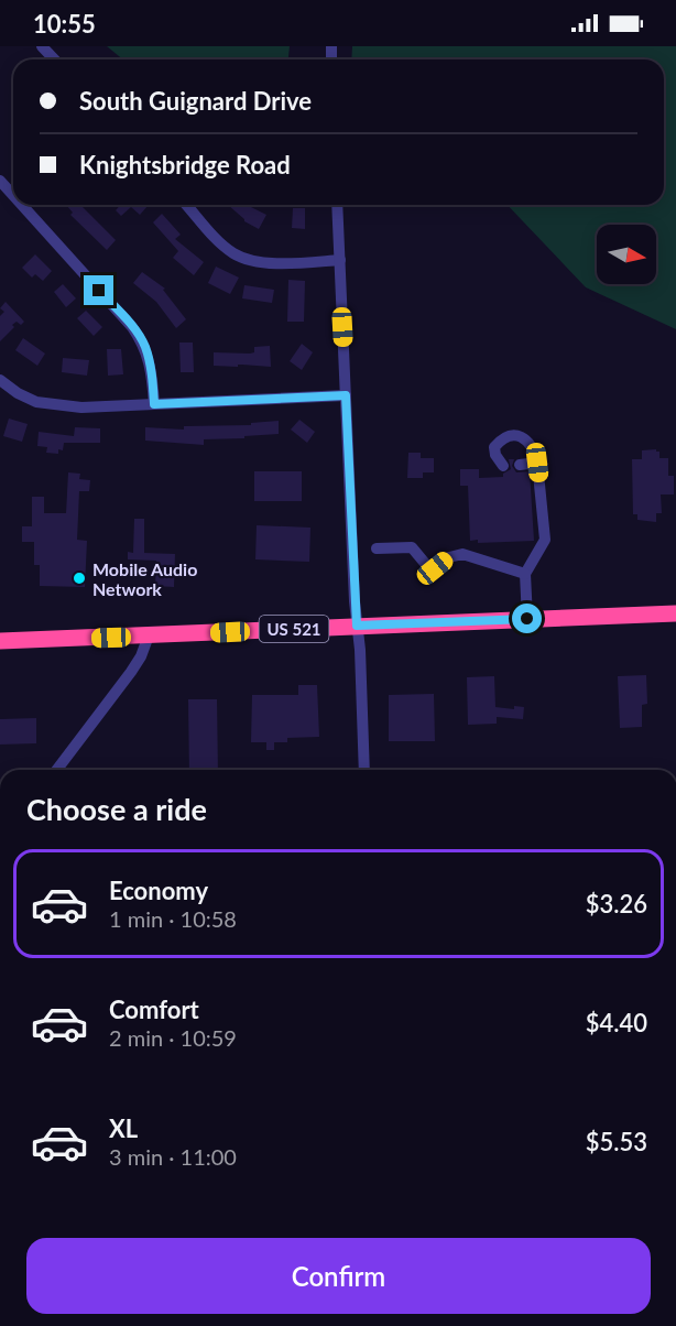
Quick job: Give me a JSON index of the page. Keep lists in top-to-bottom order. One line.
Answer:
{"streets":{"highway":["US 521"]},"places":["Mobile Audio Network"],"north":"right","page":{"status":"10:55","banner":["South Guignard Drive","Knightsbridge Road"],"heading":"Choose a ride","list":[{"name":"Economy","note":"1 min · 10:58","value":"$3.26"},{"name":"Comfort","note":"2 min · 10:59","value":"$4.40"},{"name":"XL","note":"3 min · 11:00","value":"$5.53"}],"buttons":"Confirm"}}
